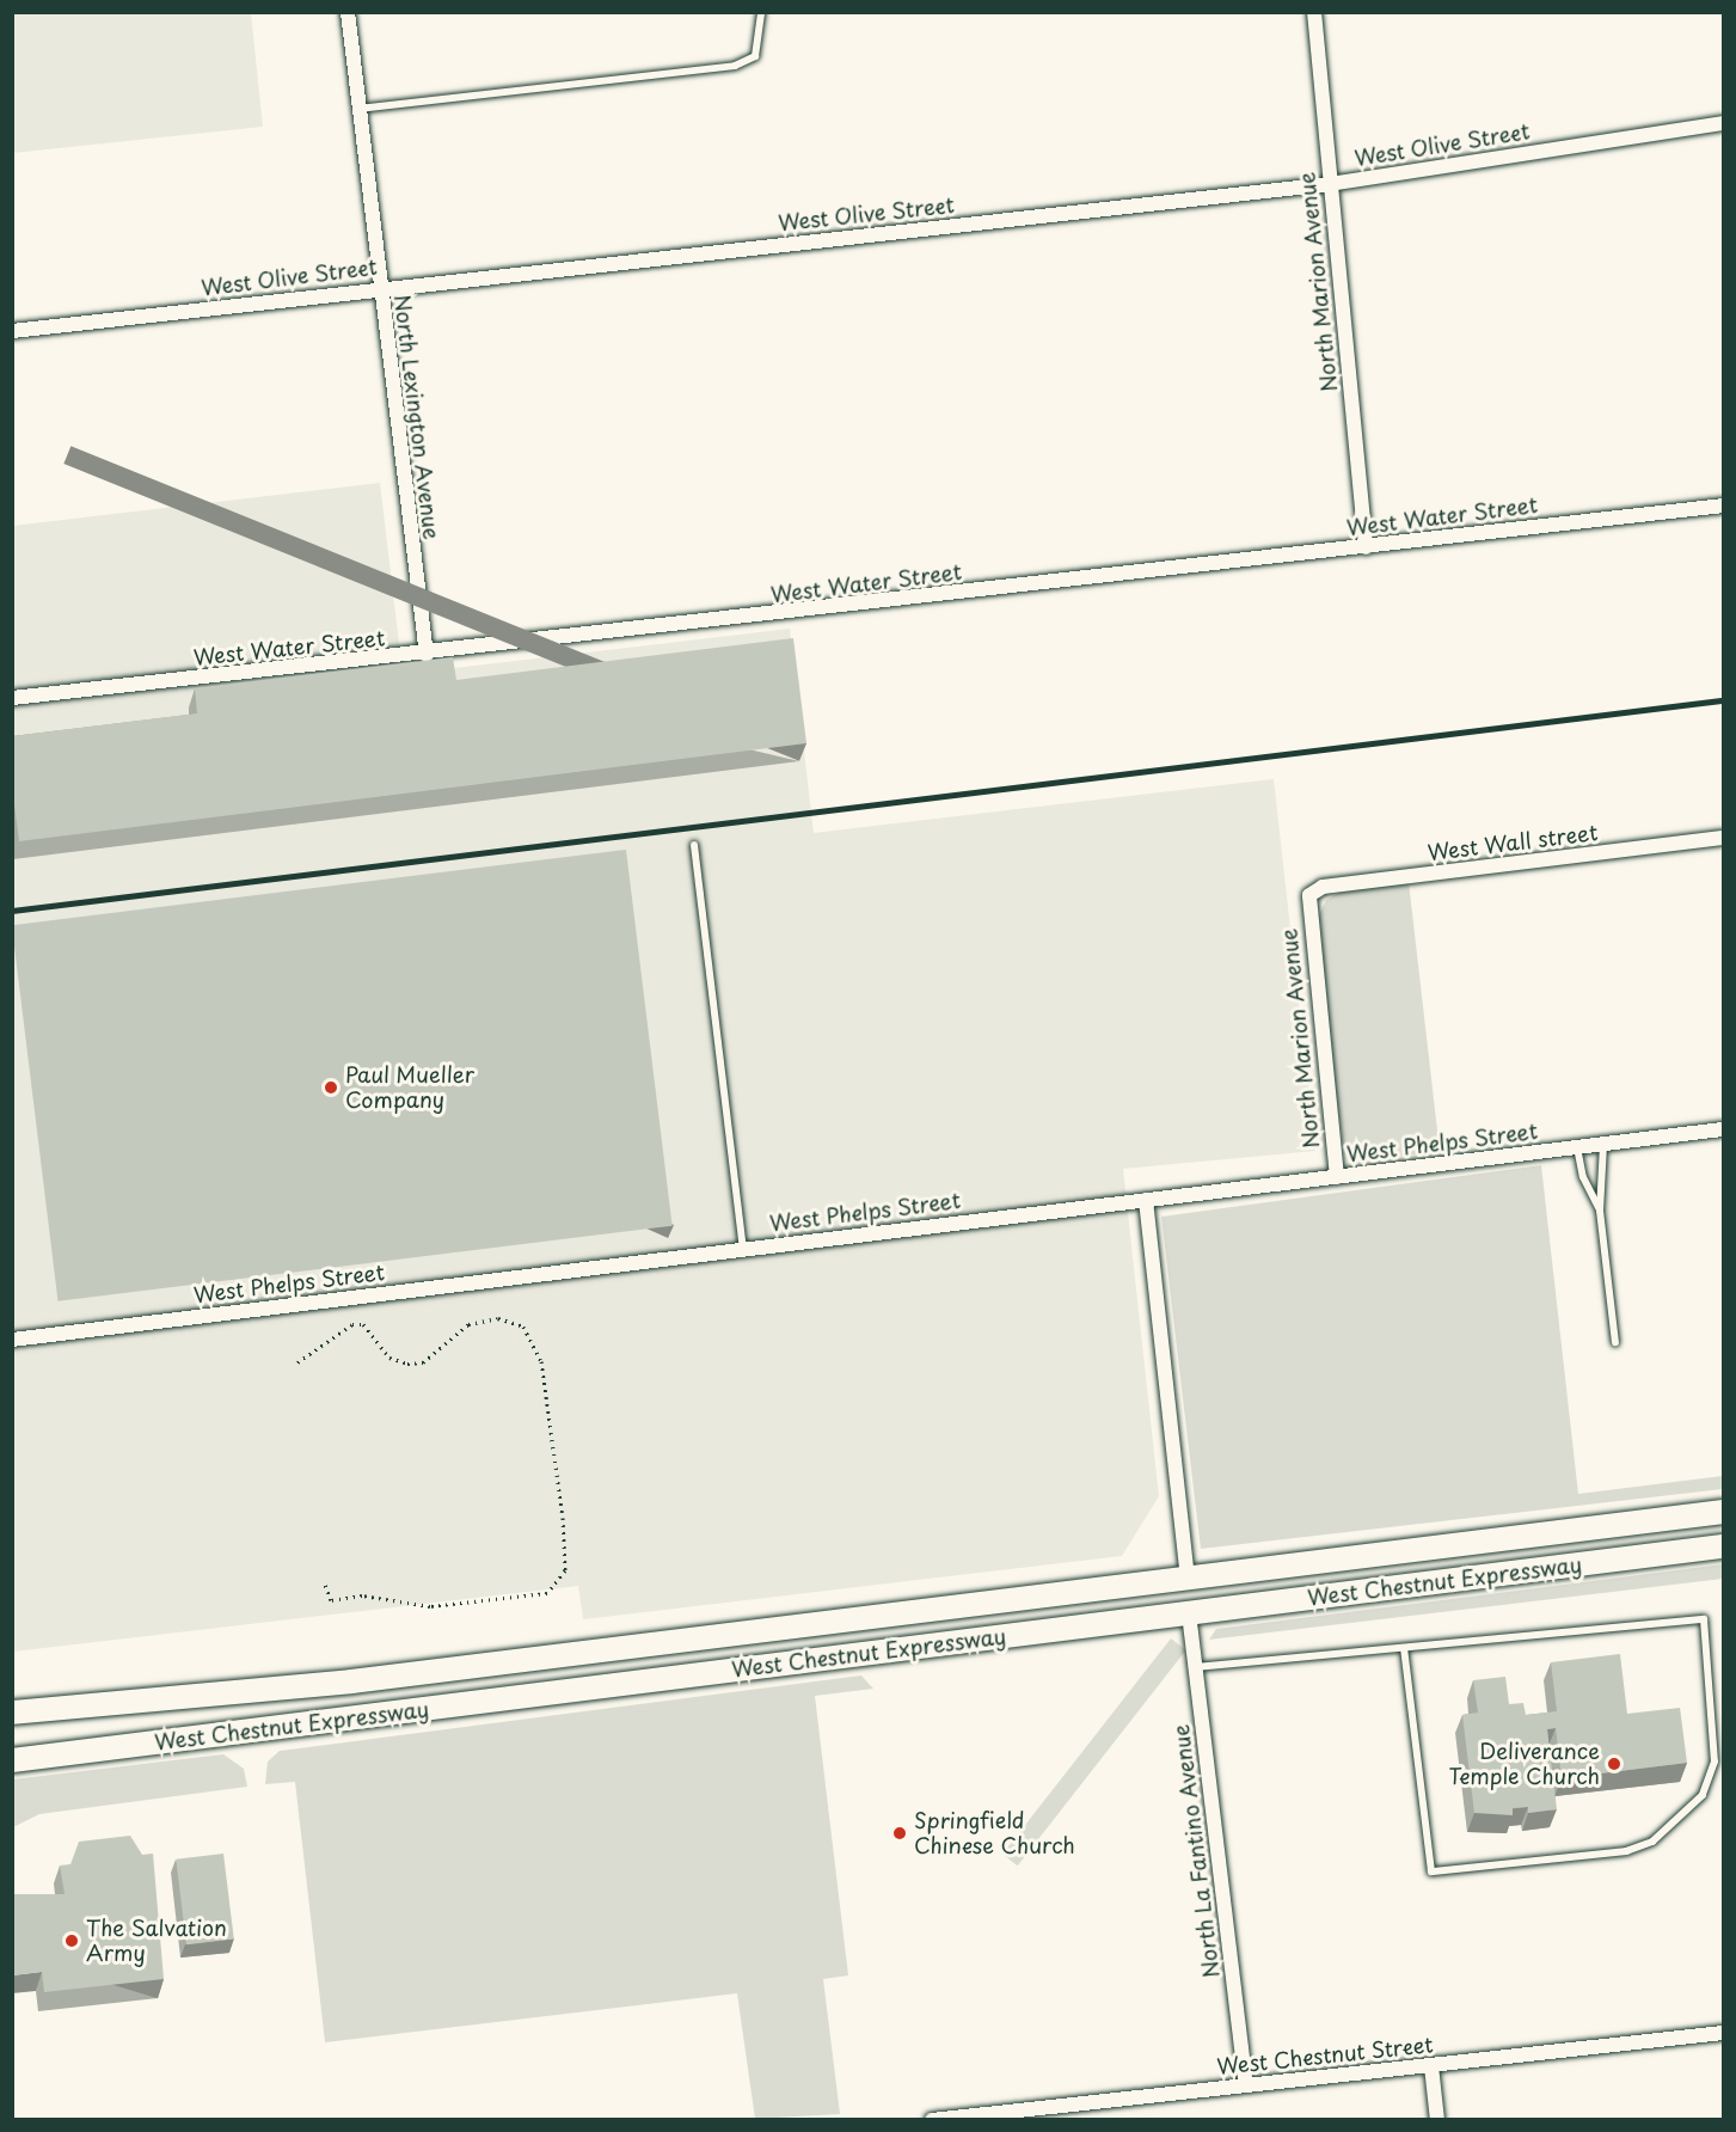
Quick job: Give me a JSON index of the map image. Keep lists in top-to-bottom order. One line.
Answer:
{"streets":{"main road":["West Chestnut Expressway"],"street":["West Olive Street","North Marion Avenue","North Lexington Avenue","West Water Street","West Wall street","West Phelps Street","North La Fantino Avenue","West Chestnut Street"]},"crossings":[["West Olive Street","North Marion Avenue"],["West Olive Street","North Lexington Avenue"],["North Marion Avenue","West Water Street"],["North Marion Avenue","West Wall street"],["North Marion Avenue","West Phelps Street"],["North Lexington Avenue","West Water Street"],["West Chestnut Expressway","North La Fantino Avenue"],["North La Fantino Avenue","West Chestnut Street"]],"places":["Paul Mueller Company","Deliverance Temple Church","Springfield Chinese Church","The Salvation Army"]}
